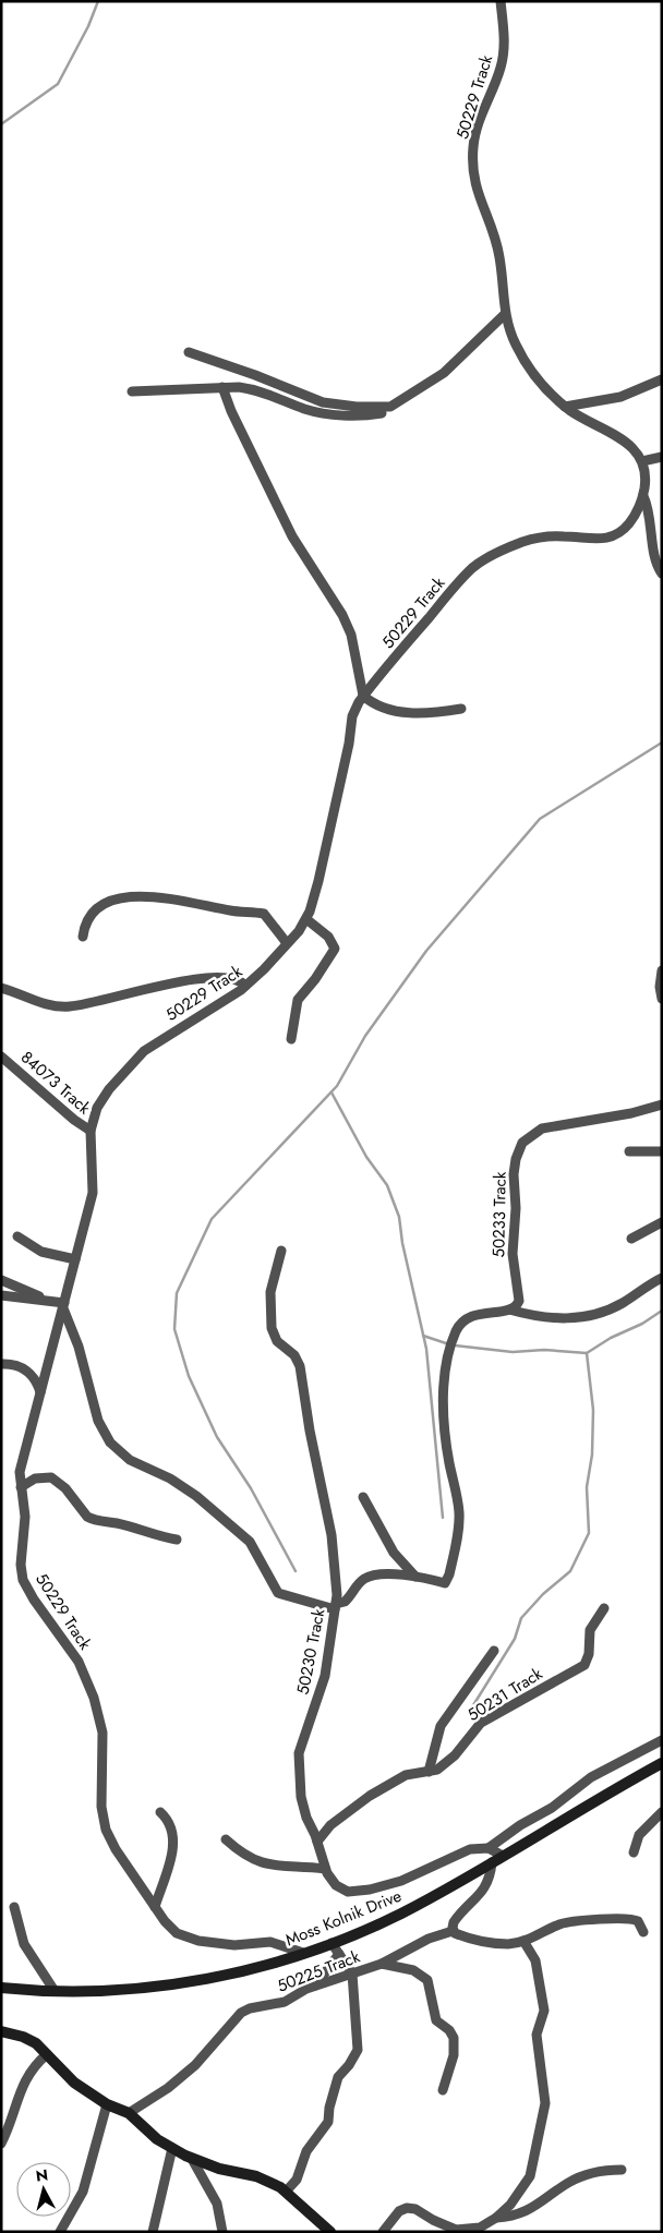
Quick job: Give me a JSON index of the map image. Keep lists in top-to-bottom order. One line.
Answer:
{"streets":{"main road":["Moss Kolnik Drive"],"street":["50229 Track","84073 Track","50233 Track","50230 Track","50231 Track","50225 Track"]},"crossings":[["50229 Track","84073 Track"],["50229 Track","Moss Kolnik Drive"],["50230 Track","50231 Track"]],"north":"top"}
